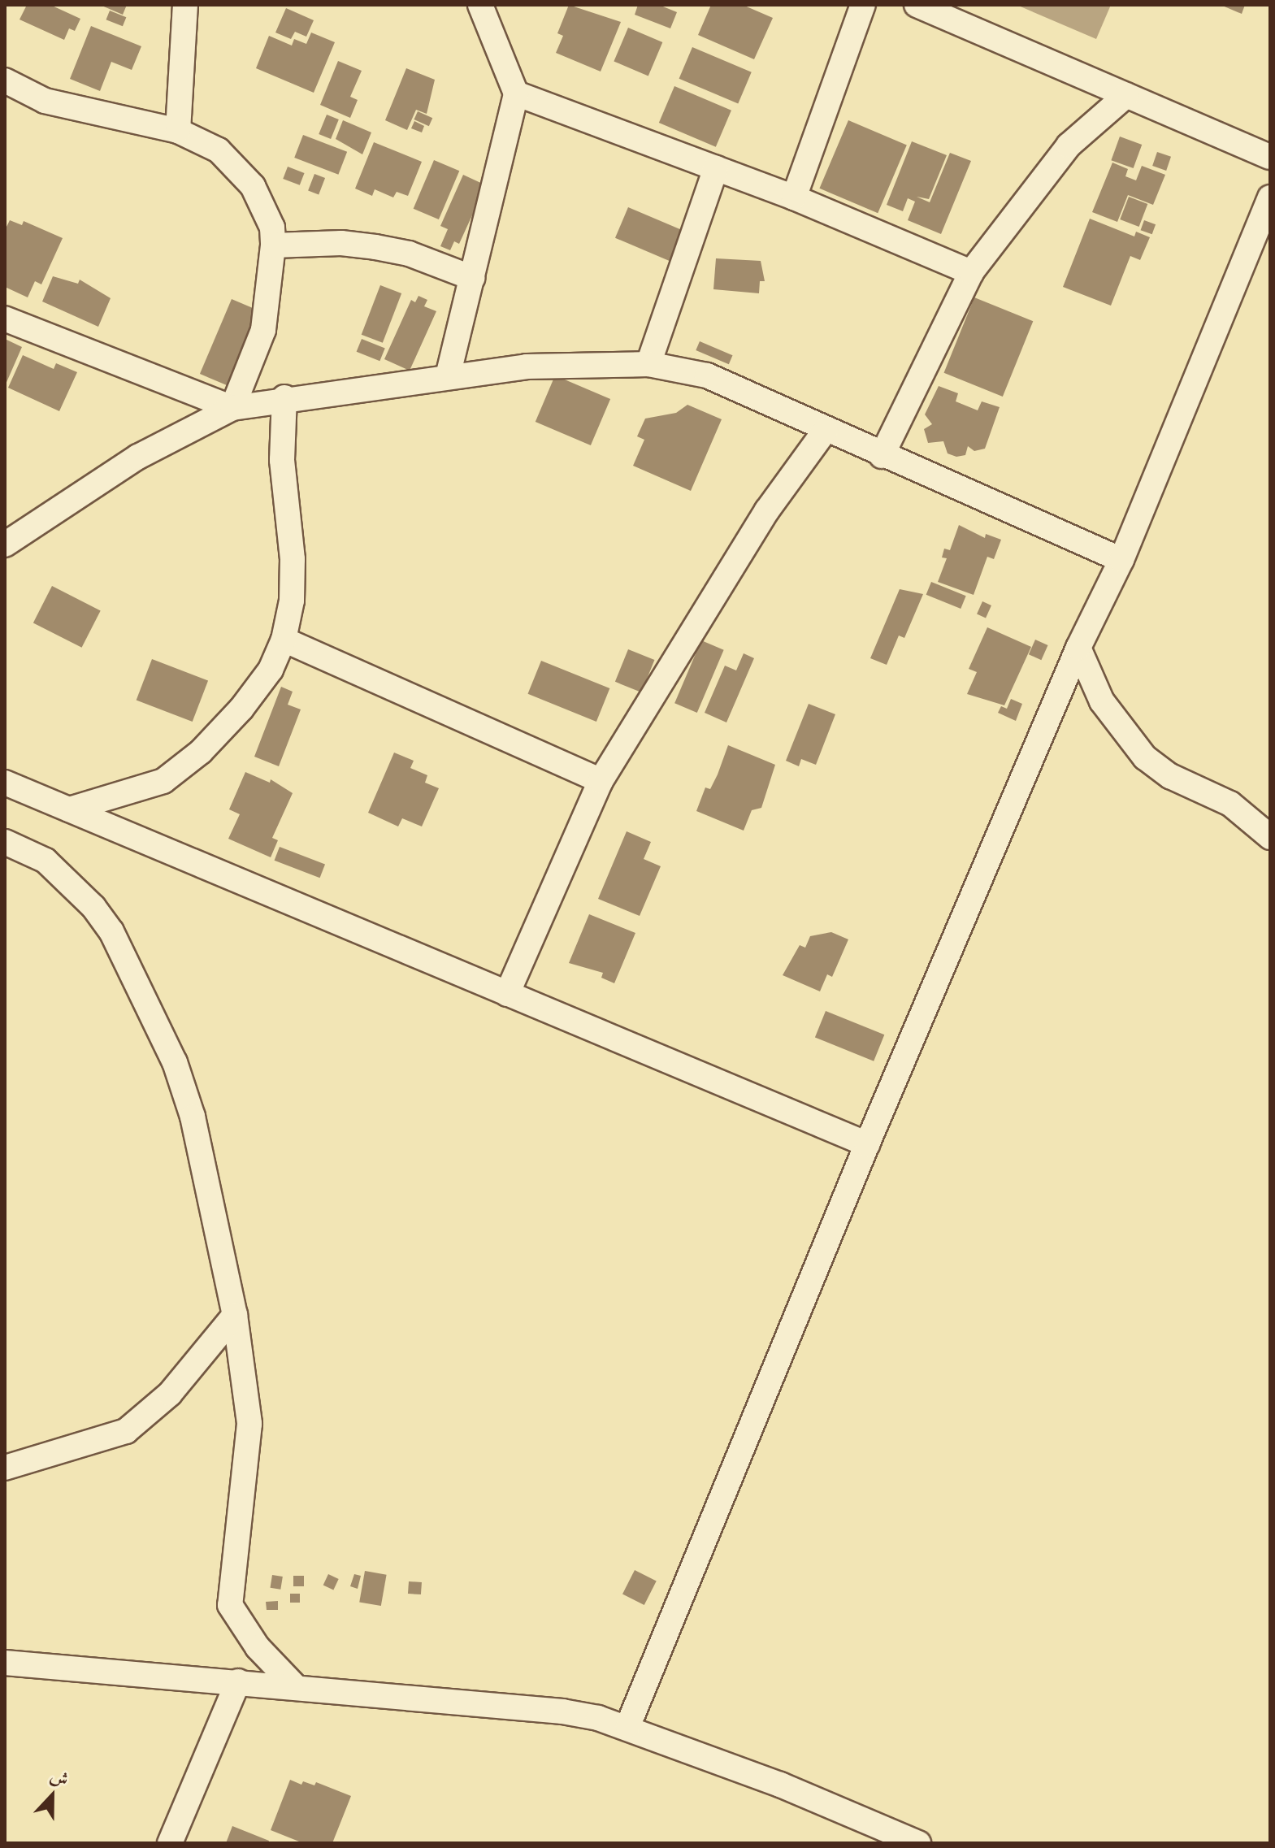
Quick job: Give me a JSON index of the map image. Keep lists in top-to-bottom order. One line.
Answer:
{"north":"top"}
